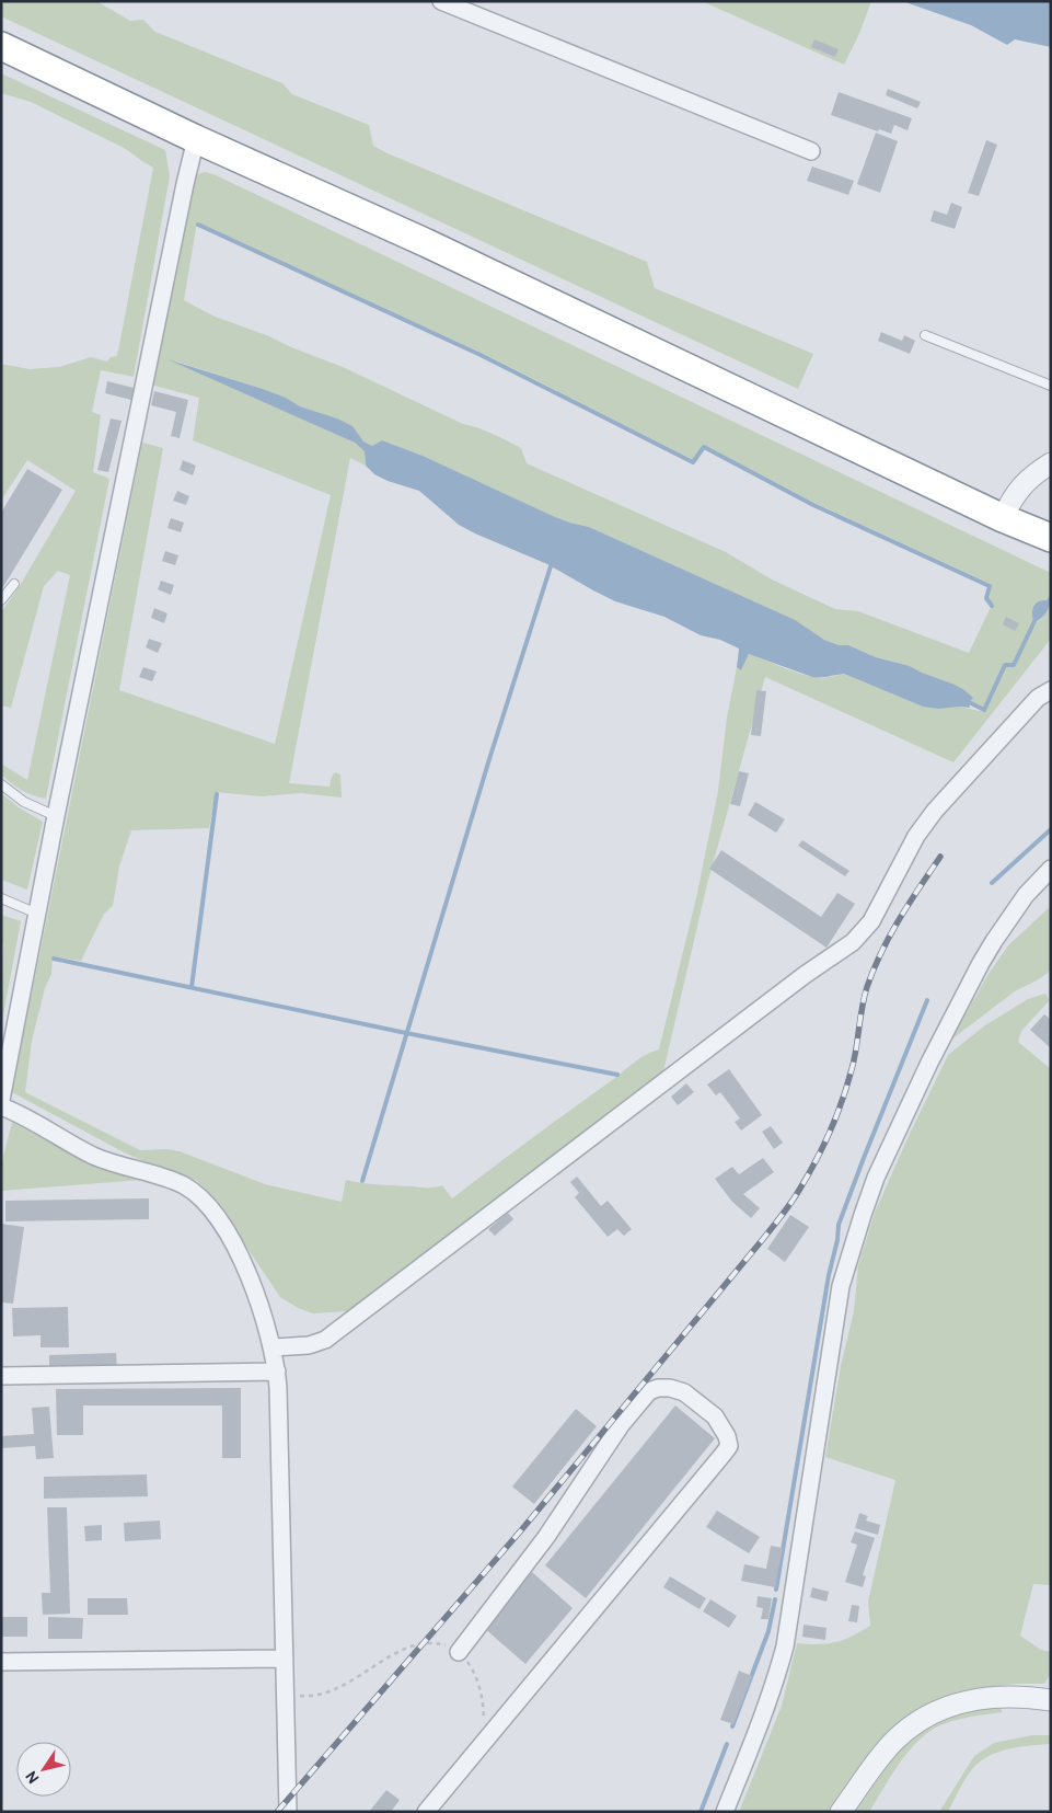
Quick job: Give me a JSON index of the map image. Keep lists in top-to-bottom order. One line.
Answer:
{"north":"bottom left"}
